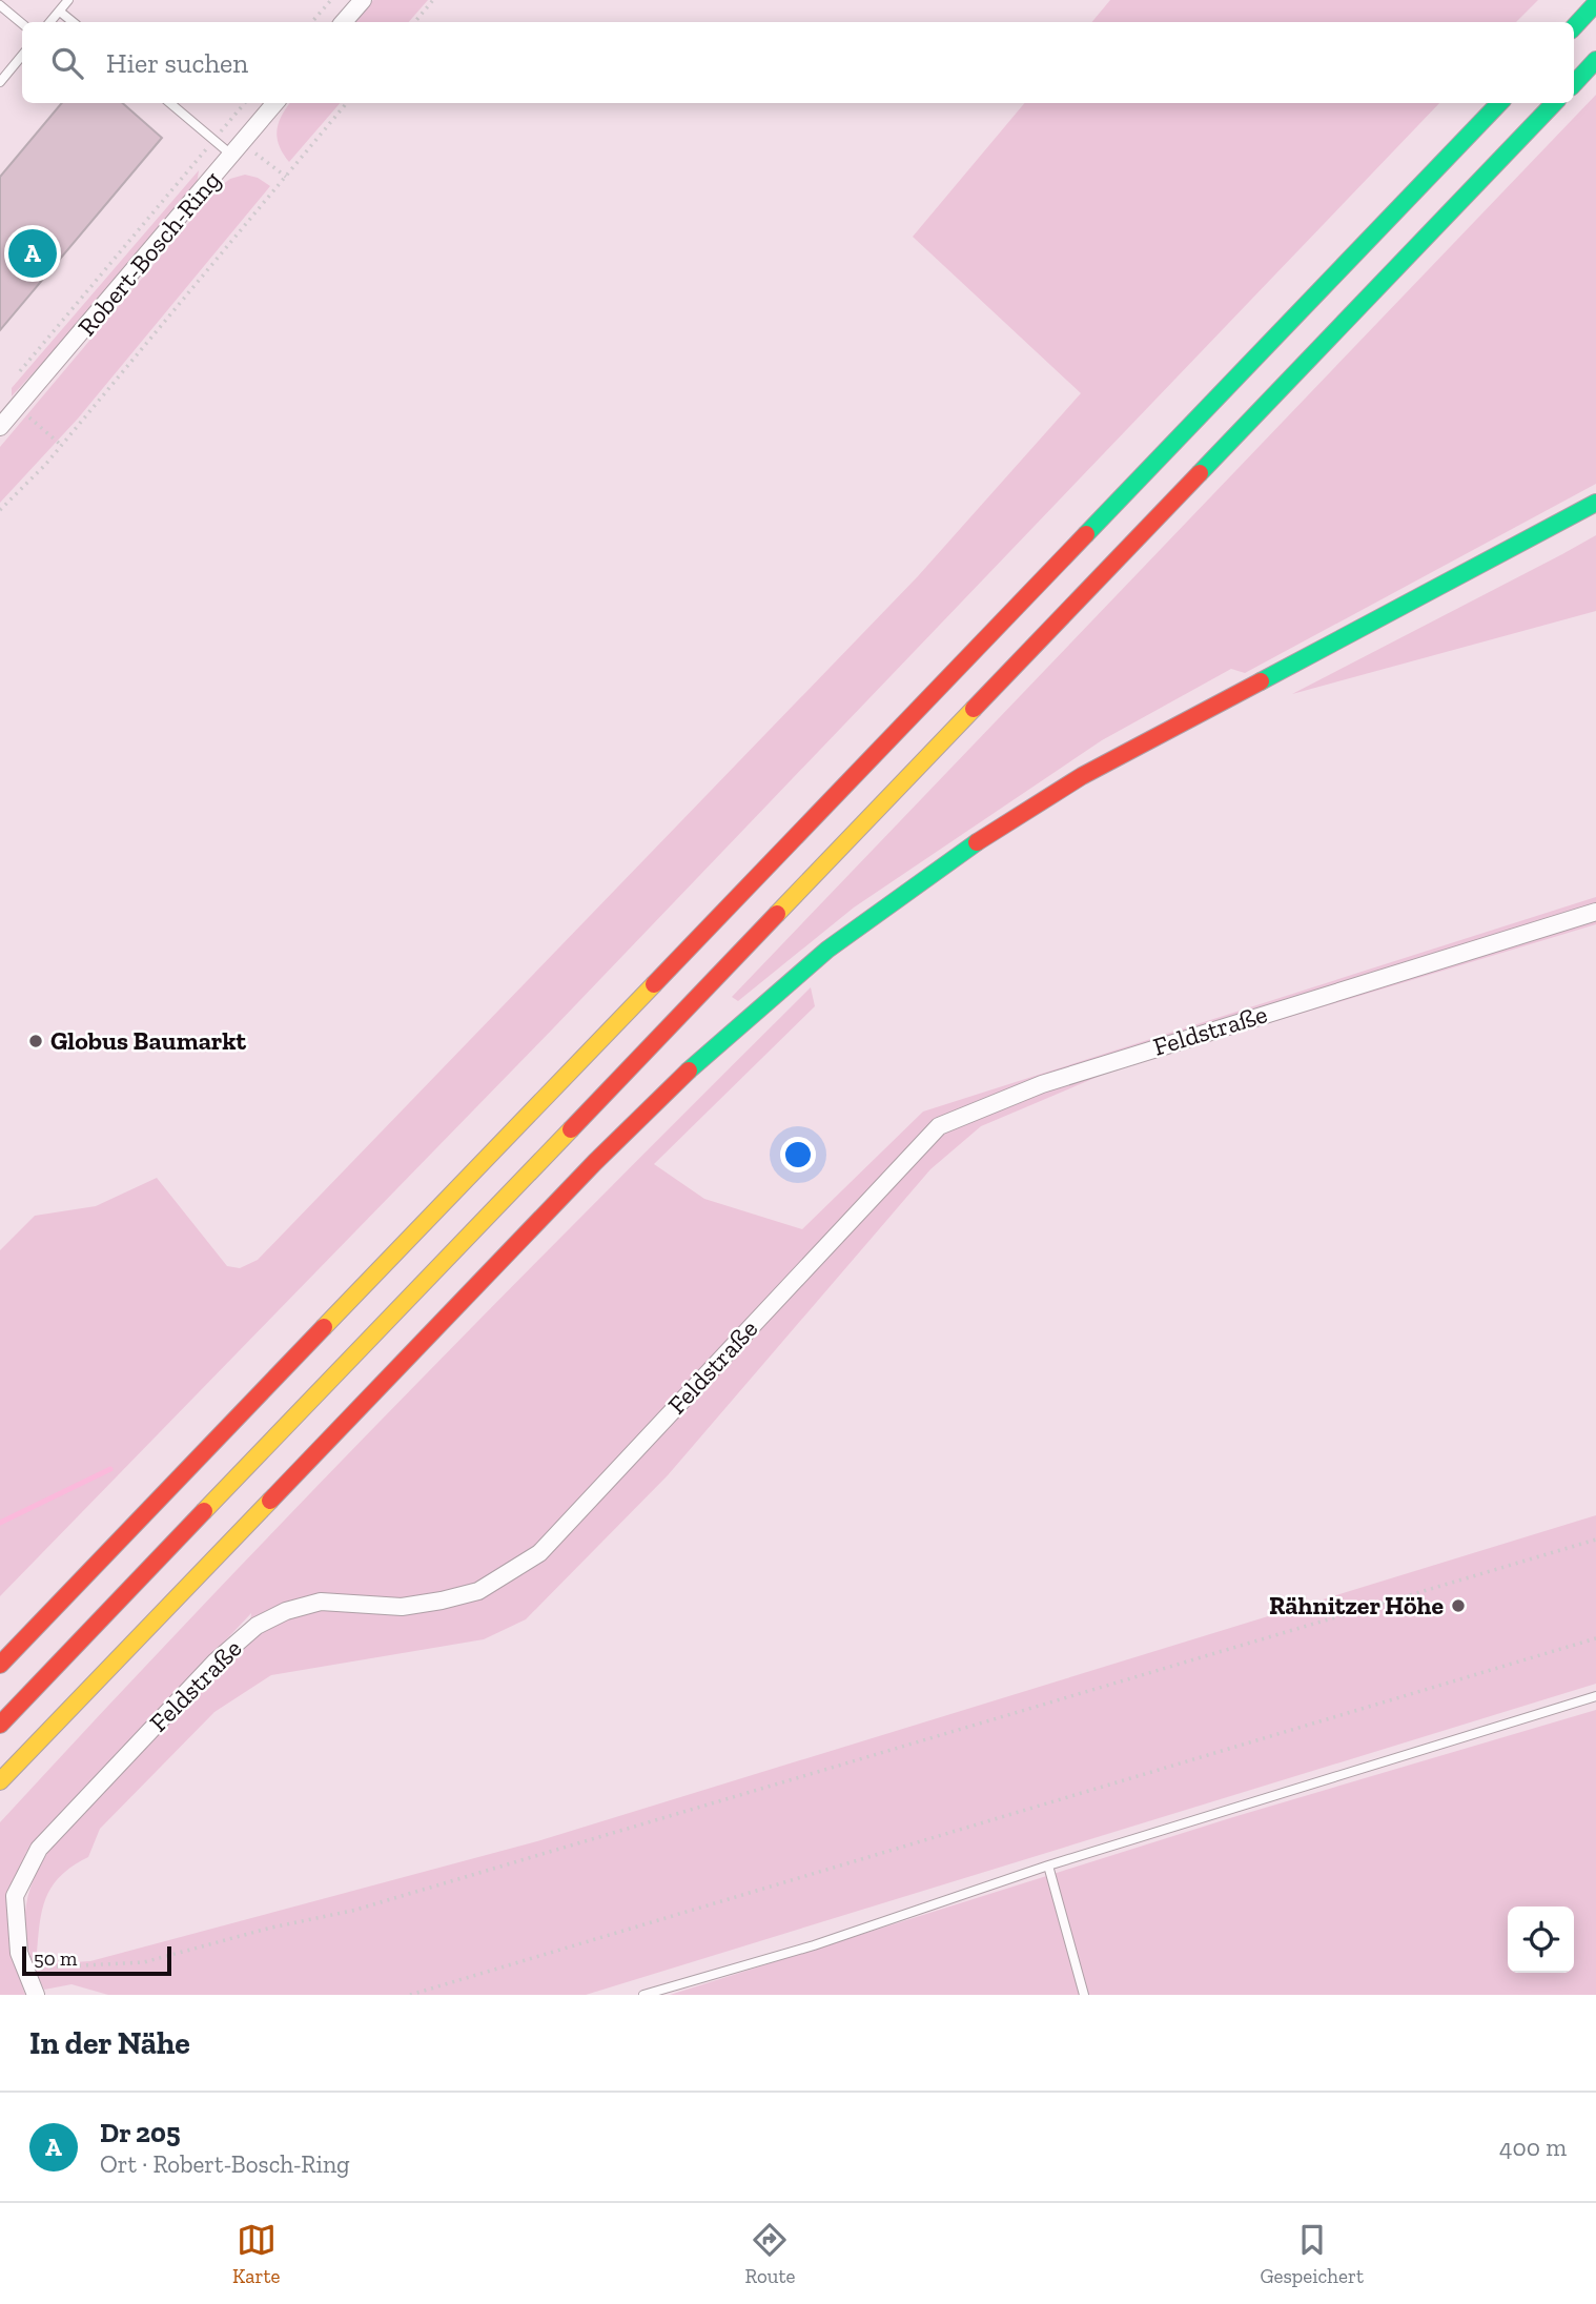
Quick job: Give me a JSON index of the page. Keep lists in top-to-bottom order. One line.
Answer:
{"streets":{"street":["Robert-Bosch-Ring","Feldstraße"]},"places":["Globus Baumarkt","Rähnitzer Höhe"],"scale_bar":"50 m","page":{"search":"Hier suchen","pins":"A","scale":"50 m","heading":"In der Nähe","list":[{"mark":"A","name":"Dr 205","note":"Ort · Robert-Bosch-Ring","value":"400 m"}],"nav":["Karte","Route","Gespeichert"]}}
